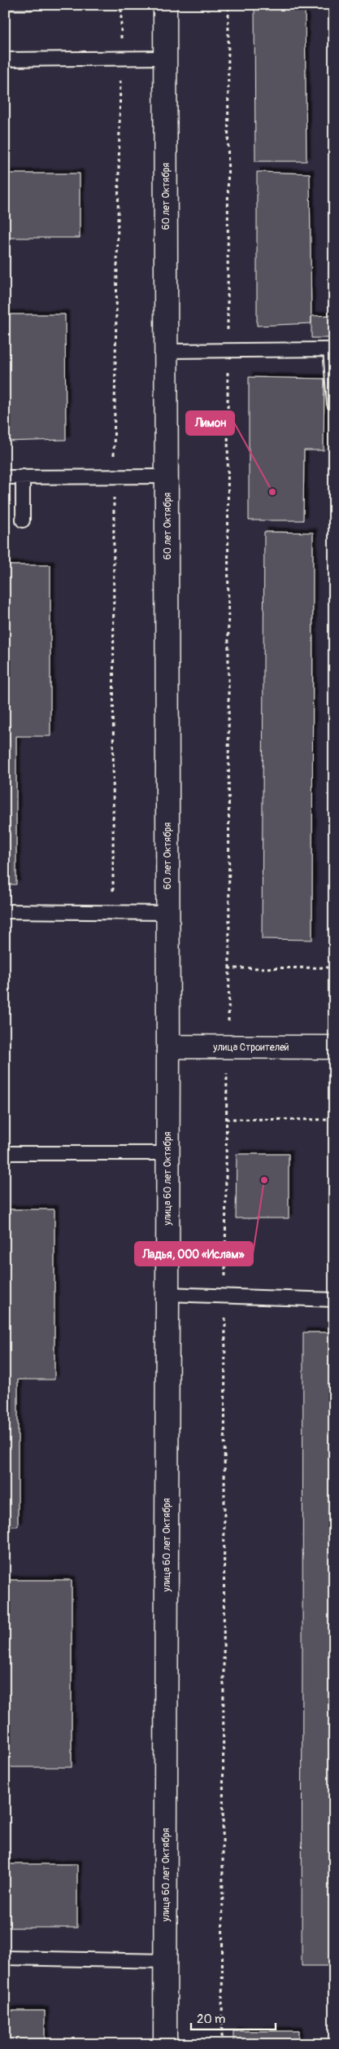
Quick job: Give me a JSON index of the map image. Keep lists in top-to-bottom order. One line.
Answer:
{"streets":{"main road":["60 лет Октября","улица Строителей","улица 60 лет Октября"]},"crossings":[["60 лет Октября","улица Строителей"],["60 лет Октября","улица 60 лет Октября"],["улица Строителей","улица 60 лет Октября"]],"places":["Лимон","Ладья, ООО «Ислам»"],"scale_bar":"20 m"}
